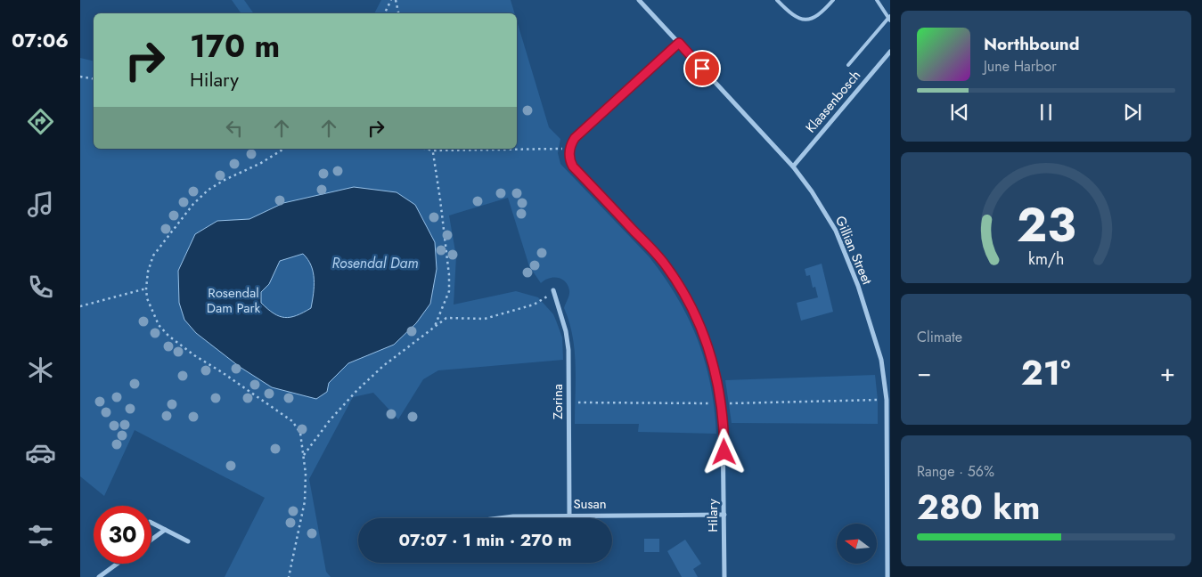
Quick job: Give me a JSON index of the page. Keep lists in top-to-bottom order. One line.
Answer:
{"streets":{"street":["Klaasenbosch","Gillian Street","Zorina","Susan","Hilary"]},"crossings":[["Klaasenbosch","Gillian Street"],["Zorina","Susan"],["Susan","Hilary"]],"water":["Rosendal Dam"],"parks":["Rosendal Dam Park"],"north":"left","page":{"tabs":"07:06","turn":["170 m","Hilary"],"song":["Northbound","June Harbor"],"tile":["Climate",["Range · 56%","280 km"]],"heat":["−","21°","+"],"limit":"30","trip":"07:07 · 1 min · 270 m","gauge":["23","km/h"]}}
